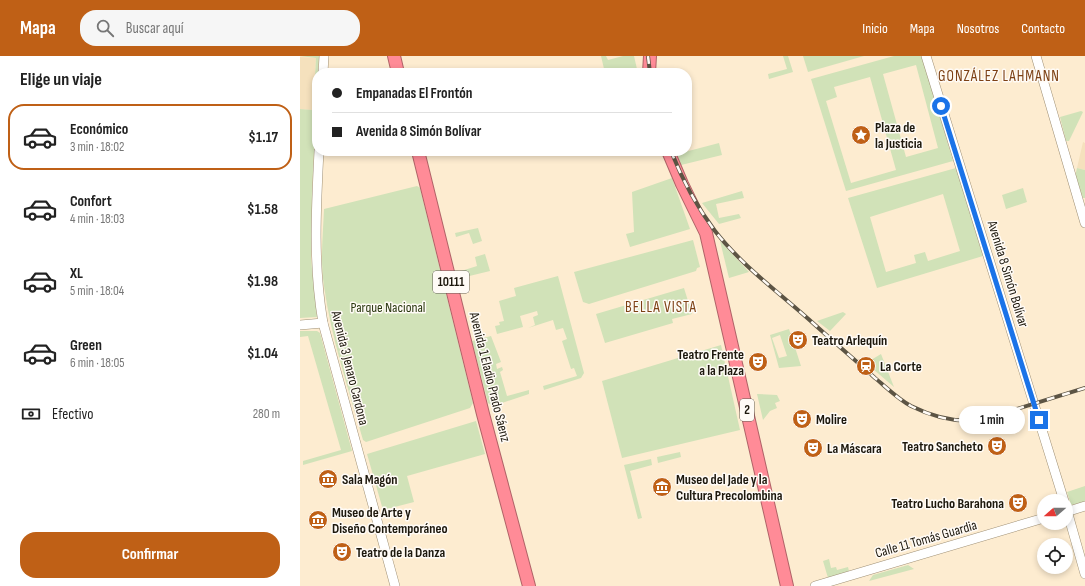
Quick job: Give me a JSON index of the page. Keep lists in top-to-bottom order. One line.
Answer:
{"streets":{"highway":["10111","Avenida 1 Eladio Prado Sáenz","2"],"street":["Avenida 8 Simón Bolívar","Avenida 3 Jenaro Cardona","Calle 11 Tomás Guardia"]},"districts":["GONZÁLEZ LAHMANN","BELLA VISTA"],"parks":["Parque Nacional"],"places":{"place":["Plaza de la Justicia"],"theatre":["Teatro Arlequín","Teatro Frente a la Plaza","Molire","Teatro Sancheto","La Máscara","Teatro Lucho Barahona","Teatro de la Danza"],"station":["La Corte"],"museum":["Sala Magón","Museo del Jade y la Cultura Precolombina","Museo de Arte y Diseño Contemporáneo"]},"north":"left","page":{"header":"Mapa","search":"Buscar aquí","nav":["Inicio","Mapa","Nosotros","Contacto"],"heading":"Elige un viaje","banner":["Empanadas El Frontón","Avenida 8 Simón Bolívar"],"list":[{"name":"Económico","note":"3 min · 18:02","value":"$1.17"},{"name":"Confort","note":"4 min · 18:03","value":"$1.58"},{"name":"XL","note":"5 min · 18:04","value":"$1.98"},{"name":"Green","note":"6 min · 18:05","value":"$1.04"}],"pay":["Efectivo","280 m"],"bubble":"1 min","buttons":"Confirmar"}}
